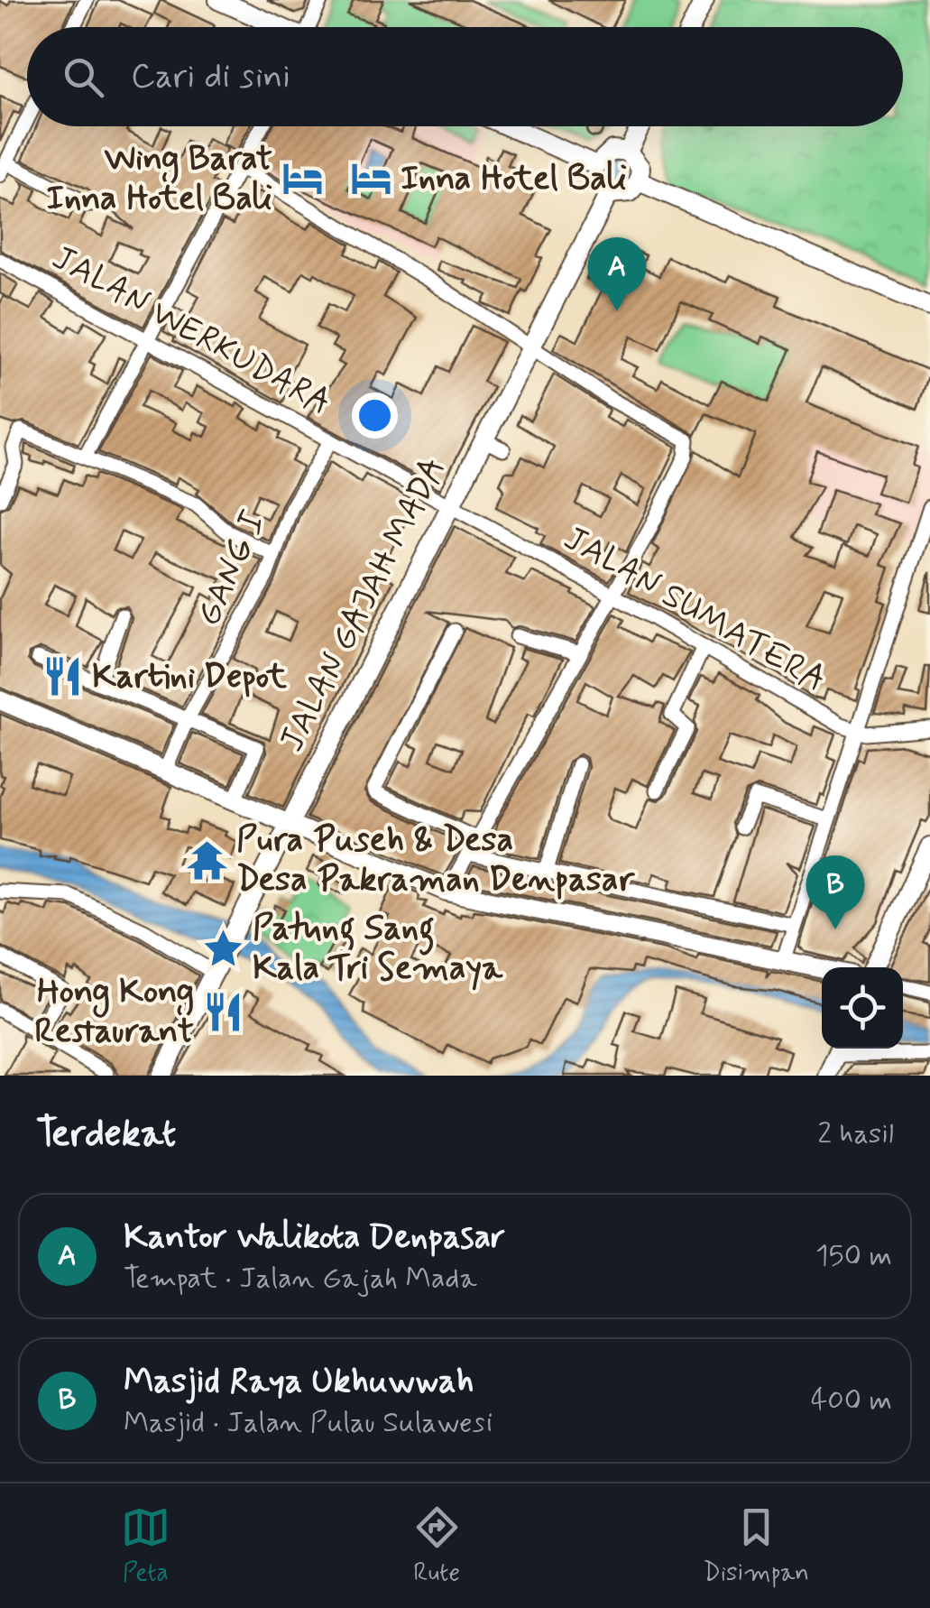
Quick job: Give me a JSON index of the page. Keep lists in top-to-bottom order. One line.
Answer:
{"streets":{"main road":["JALAN GAJAH MADA"],"street":["JALAN WERKUDARA","GANG I","JALAN SUMATERA"]},"crossings":[["JALAN WERKUDARA","GANG I"],["JALAN WERKUDARA","JALAN GAJAH MADA"],["JALAN WERKUDARA","JALAN SUMATERA"],["JALAN GAJAH MADA","JALAN SUMATERA"]],"places":{"hotel":["Wing Barat Inna Hotel Bali","Inna Hotel Bali"],"restaurant":["Kartini Depot","Hong Kong Restaurant"],"temple":["Pura Puseh & Desa Desa Pakraman Denpasar"],"place":["Patung Sang Kala Tri Semaya"]},"page":{"search":"Cari di sini","pins":["A","B"],"heading":["Terdekat","2 hasil"],"list":[{"mark":"A","name":"Kantor Walikota Denpasar","note":"Tempat · Jalan Gajah Mada","value":"150 m"},{"mark":"B","name":"Masjid Raya Ukhuwwah","note":"Masjid · Jalan Pulau Sulawesi","value":"400 m"}],"nav":["Peta","Rute","Disimpan"]}}
